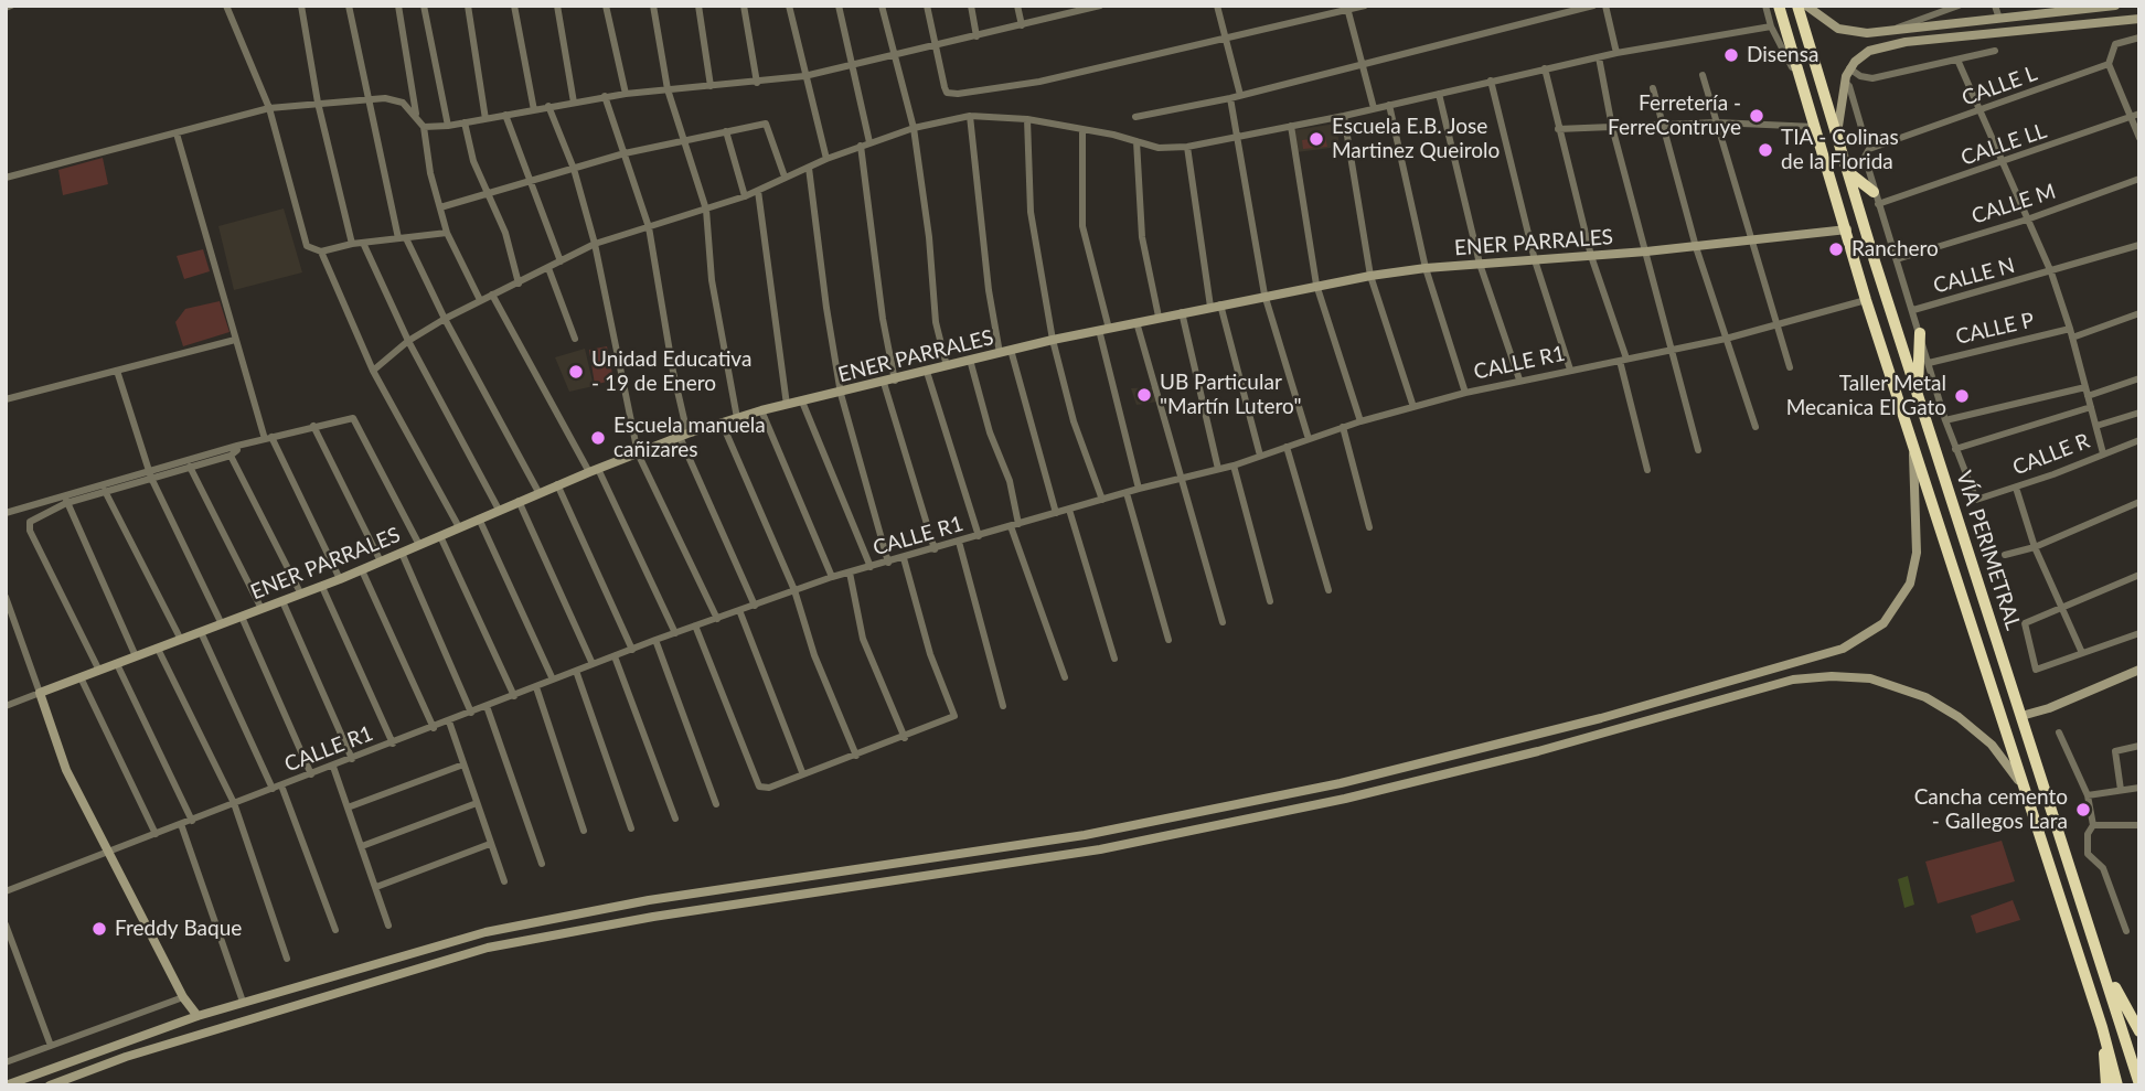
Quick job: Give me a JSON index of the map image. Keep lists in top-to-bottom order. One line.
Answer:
{"streets":{"highway":["VÍA PERIMETRAL"],"street":["CALLE L","CALLE LL","CALLE M","ENER PARRALES","CALLE N","CALLE P","CALLE R1","CALLE R"]},"crossings":[["CALLE L","CALLE N"],["CALLE L","VÍA PERIMETRAL"],["CALLE LL","CALLE N"],["CALLE M","CALLE N"],["ENER PARRALES","VÍA PERIMETRAL"],["CALLE R1","VÍA PERIMETRAL"]],"places":["Disensa","Ferretería - FerreContruye","Escuela E.B. Jose Martinez Queirolo","TIA - Colinas de la Florida","Ranchero","Unidad Educativa - 19 de Enero","UB Particular \"Martín Lutero\"","Taller Metal Mecanica El Gato","Escuela manuela cañizares","Cancha cemento - Gallegos Lara","Freddy Baque"]}
